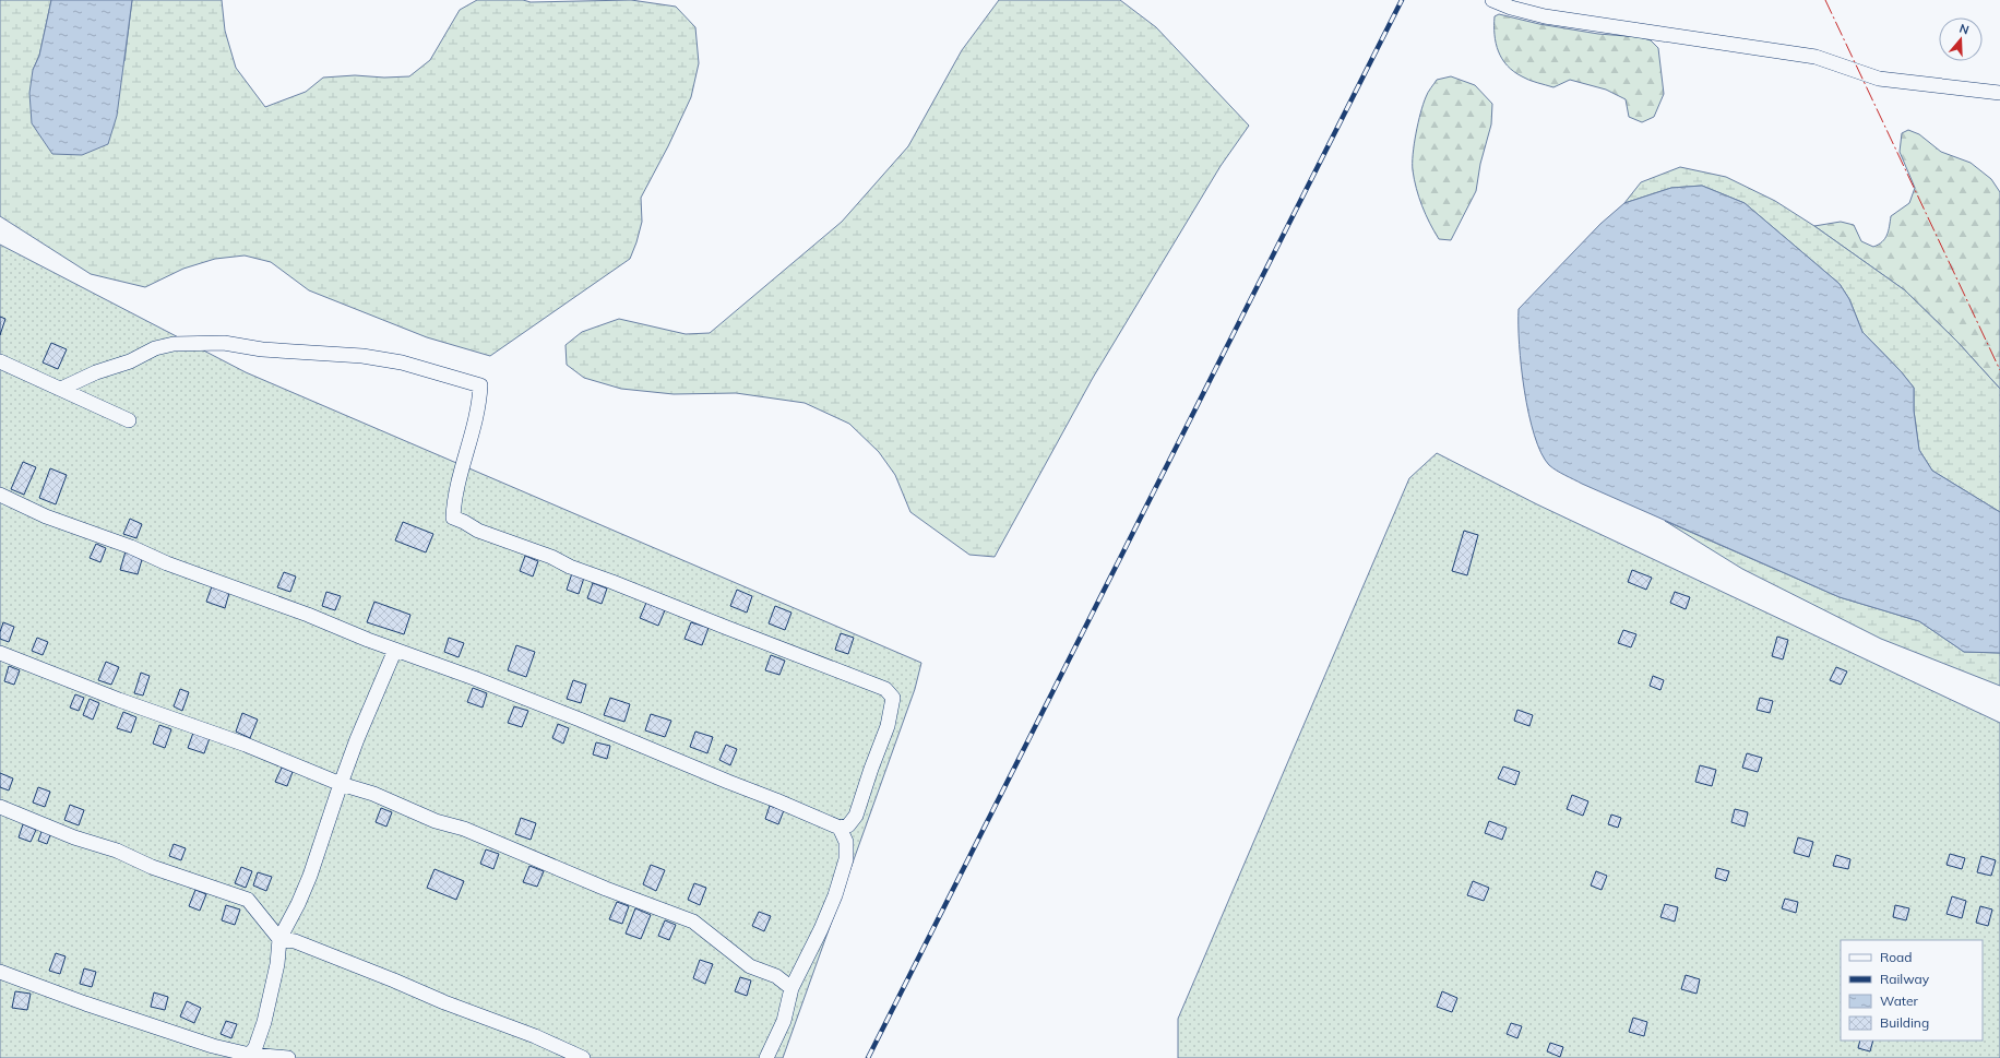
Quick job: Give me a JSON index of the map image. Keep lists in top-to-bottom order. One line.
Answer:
{"legend":["Road","Railway","Water","Building"],"north":"top"}
